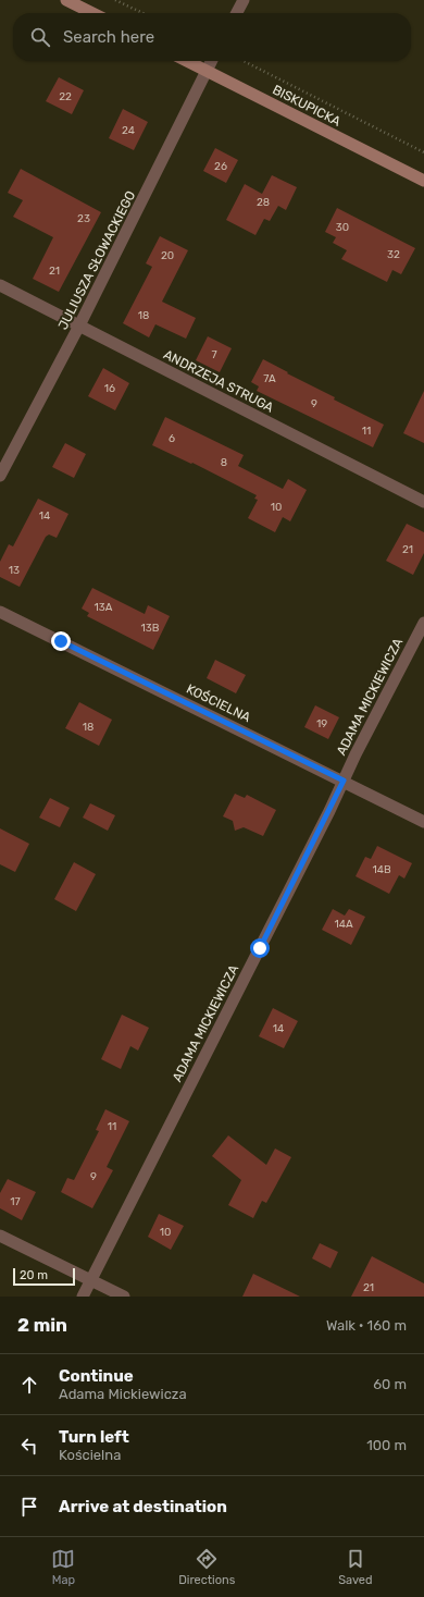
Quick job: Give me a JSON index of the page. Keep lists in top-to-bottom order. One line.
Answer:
{"streets":{"main road":["BISKUPICKA"],"street":["JULIUSZA SŁOWACKIEGO","ANDRZEJA STRUGA","ADAMA MICKIEWICZA","KOŚCIELNA"]},"crossings":[["BISKUPICKA","JULIUSZA SŁOWACKIEGO"],["JULIUSZA SŁOWACKIEGO","ANDRZEJA STRUGA"],["ADAMA MICKIEWICZA","KOŚCIELNA"]],"house_numbers":["22","24","26","28","23","30","32","20","21","18","7","7A","16","9","11","6","8","10","14","21","13","13A","13B","19","18","14B","14A","14","11","9","17","10","21"],"scale_bar":"20 m","page":{"search":"Search here","scale":"20 m","heading":["2 min","Walk · 160 m"],"list":[["Continue","Adama Mickiewicza","60 m"],["Turn left","Kościelna","100 m"],"Arrive at destination"],"nav":["Map","Directions","Saved"]}}
